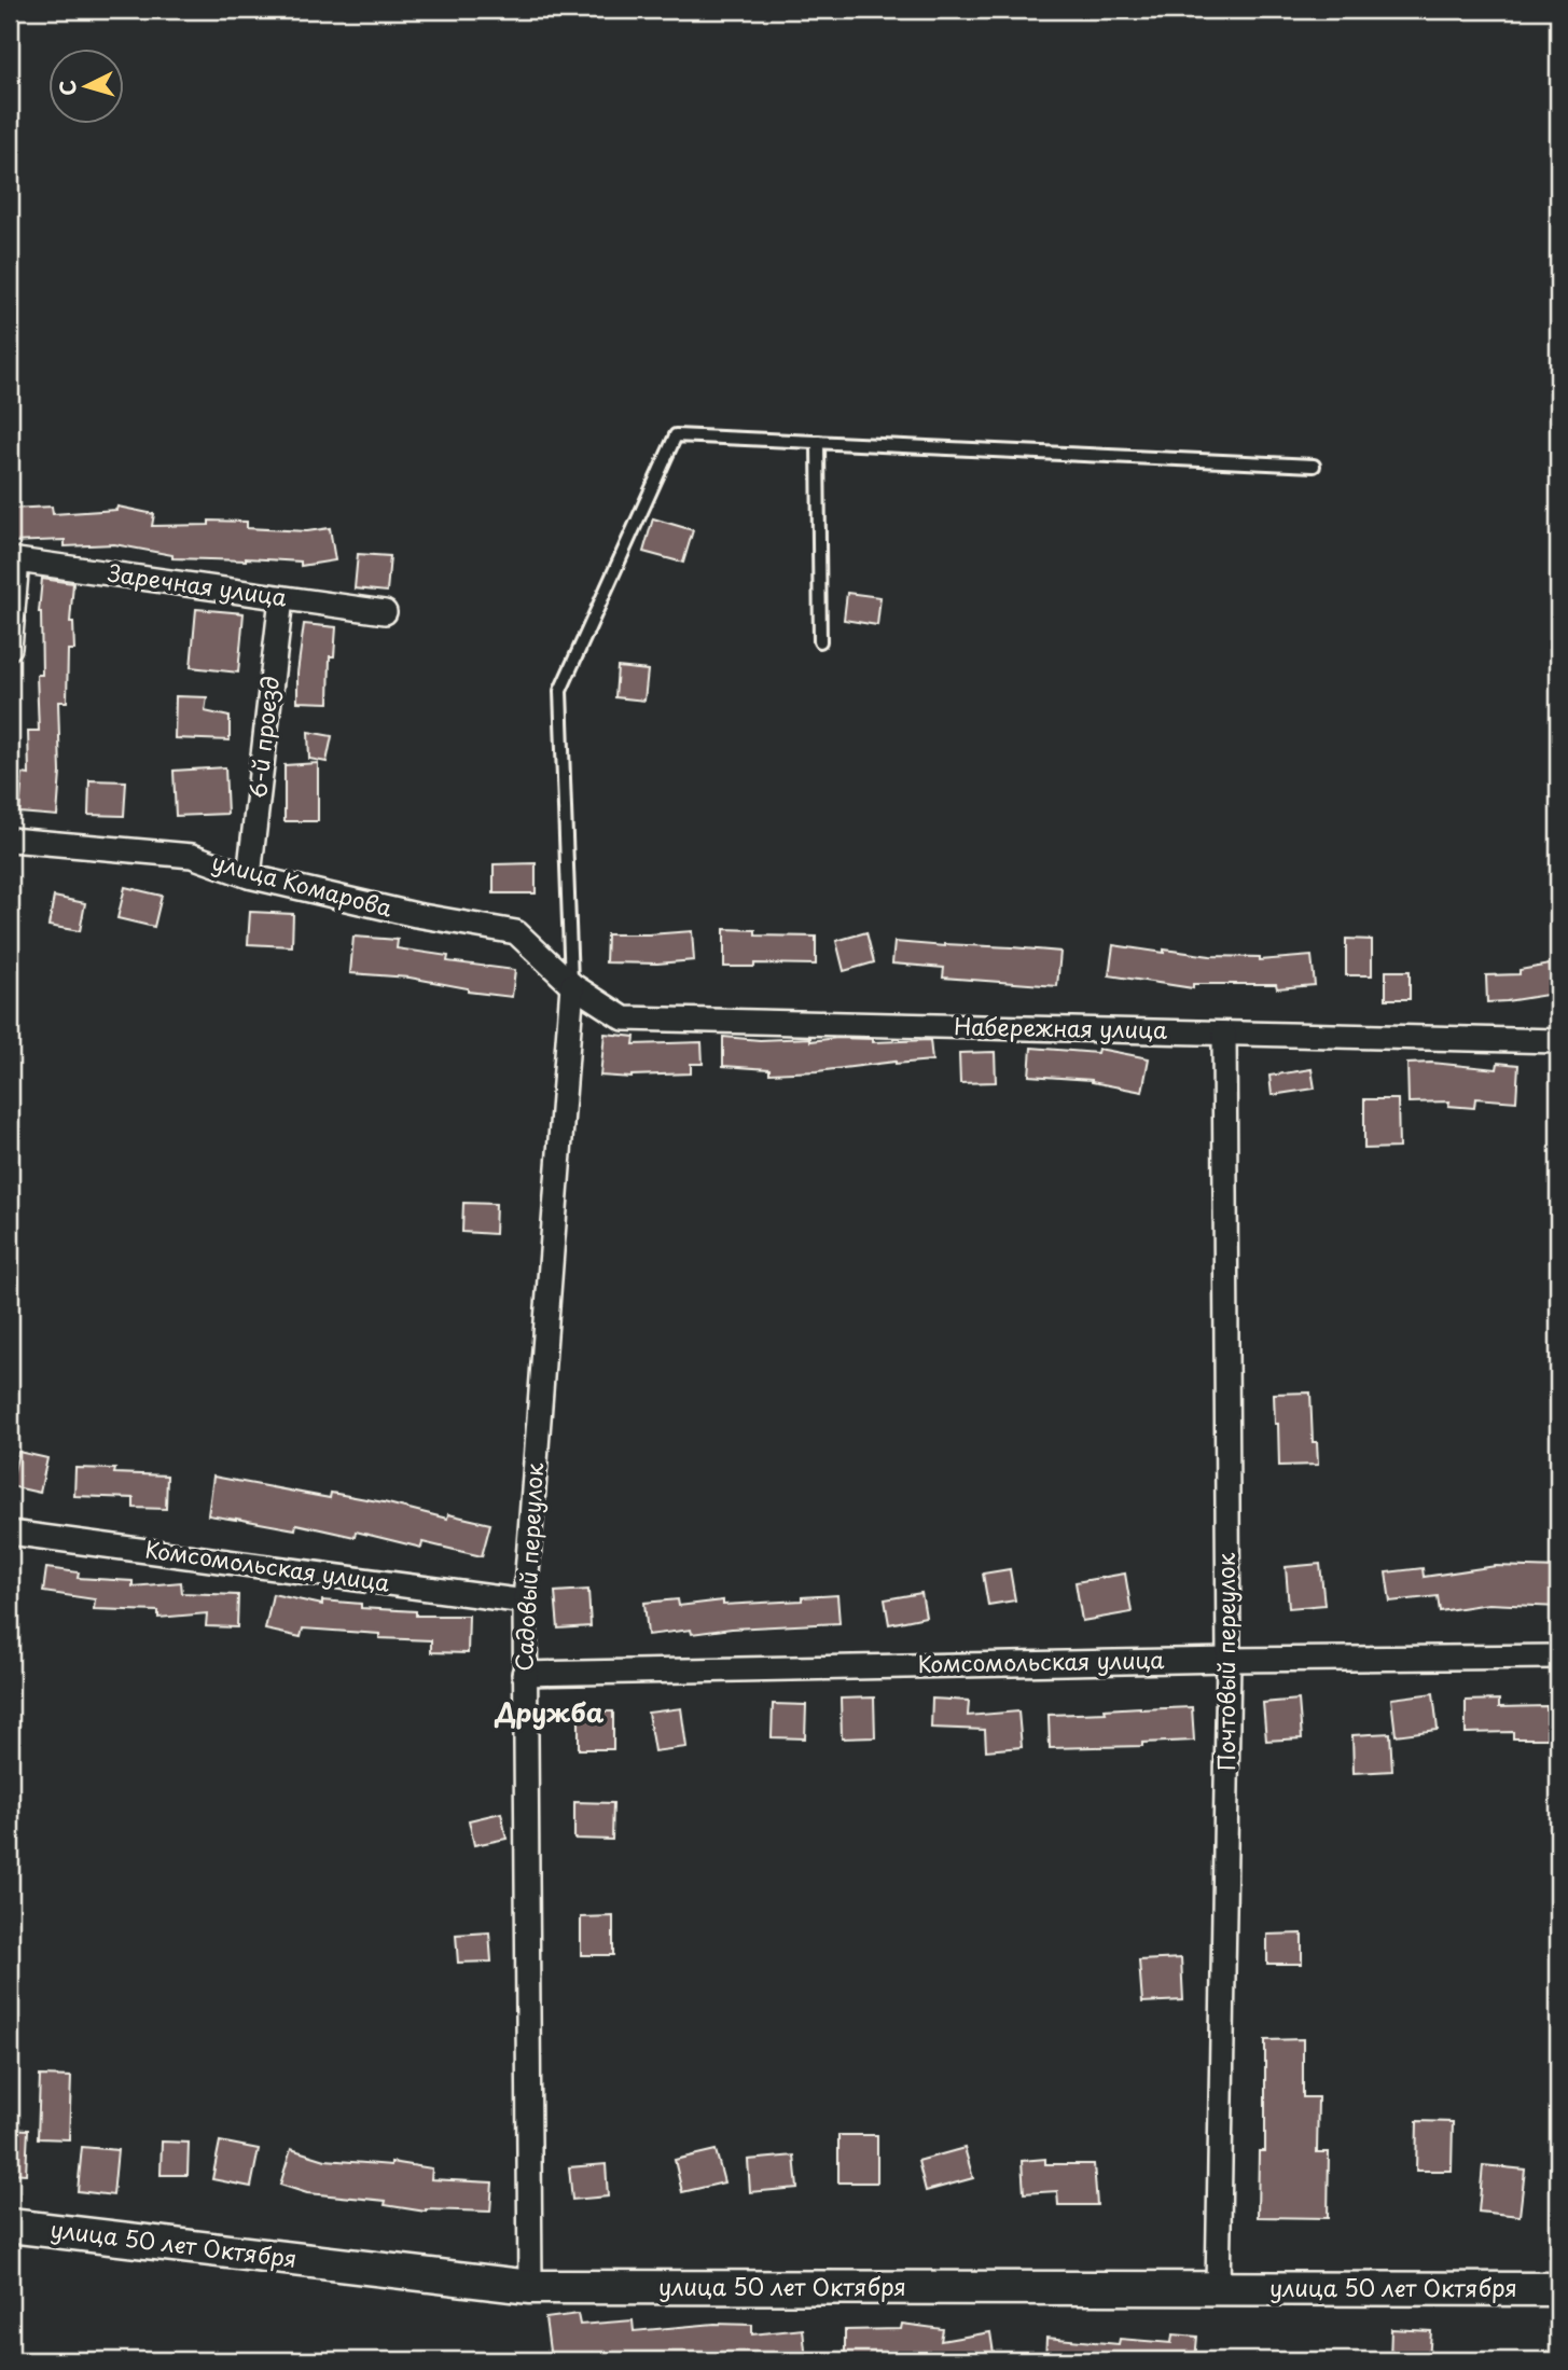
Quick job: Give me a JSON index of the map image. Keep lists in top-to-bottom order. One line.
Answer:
{"streets":{"street":["Заречная улица","6-й проезд","улица Комарова","Набережная улица","Комсомольская улица","Садовый переулок","Почтовый переулок","улица 50 лет Октября"]},"crossings":[["Заречная улица","6-й проезд"],["6-й проезд","улица Комарова"],["улица Комарова","Набережная улица"],["улица Комарова","Садовый переулок"],["Набережная улица","Садовый переулок"],["Набережная улица","Почтовый переулок"],["Комсомольская улица","Садовый переулок"],["Комсомольская улица","Почтовый переулок"],["Садовый переулок","улица 50 лет Октября"],["Почтовый переулок","улица 50 лет Октября"]],"districts":["Дружба"],"north":"left"}
